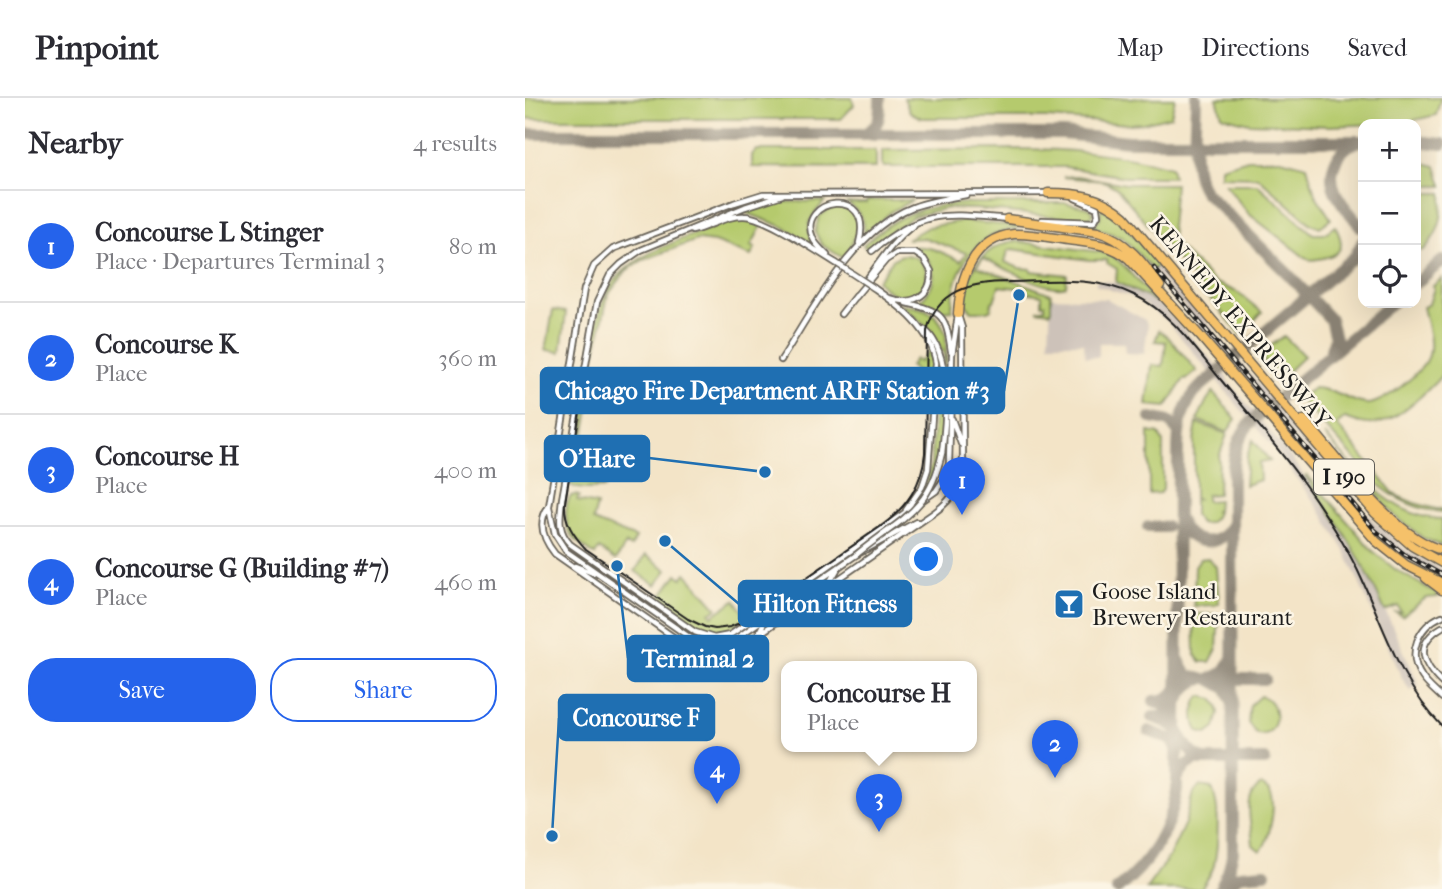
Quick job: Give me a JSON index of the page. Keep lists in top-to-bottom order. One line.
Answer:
{"streets":{"highway":["KENNEDY EXPRESSWAY","I 190"]},"places":{"other":["Chicago Fire Department ARFF Station #3","O'Hare","Hilton Fitness","Terminal 2","Concourse F"],"bar":["Goose Island Brewery Restaurant"]},"page":{"header":"Pinpoint","nav":["Map","Directions","Saved"],"heading":["Nearby","4 results"],"map_buttons":["+","−"],"list":[{"mark":"1","name":"Concourse L Stinger","note":"Place · Departures Terminal 3","value":"80 m"},{"mark":"2","name":"Concourse K","note":"Place","value":"360 m"},{"mark":"3","name":"Concourse H","note":"Place","value":"400 m"},{"mark":"4","name":"Concourse G (Building #7)","note":"Place","value":"460 m"}],"pins":["1","2","4","3"],"buttons":["Save","Share"],"popup":["Concourse H","Place"]}}
